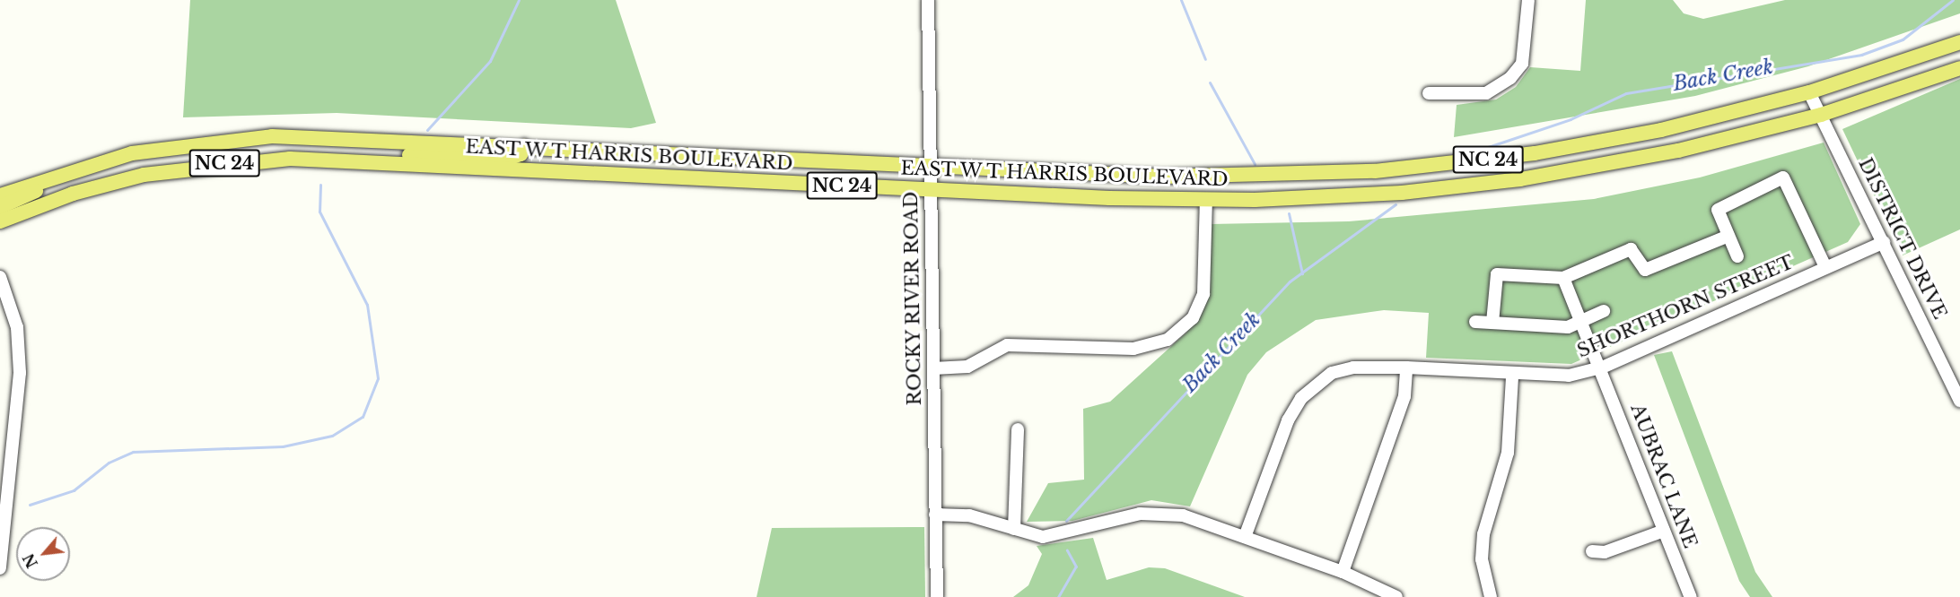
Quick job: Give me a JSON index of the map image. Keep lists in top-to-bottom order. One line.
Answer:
{"streets":{"main road":["EAST W T HARRIS BOULEVARD","NC 24"],"street":["DISTRICT DRIVE","ROCKY RIVER ROAD","SHORTHORN STREET","AUBRAC LANE"]},"crossings":[["EAST W T HARRIS BOULEVARD","DISTRICT DRIVE"],["EAST W T HARRIS BOULEVARD","ROCKY RIVER ROAD"],["DISTRICT DRIVE","SHORTHORN STREET"],["SHORTHORN STREET","AUBRAC LANE"]],"water":["Back Creek"],"north":"bottom left"}
